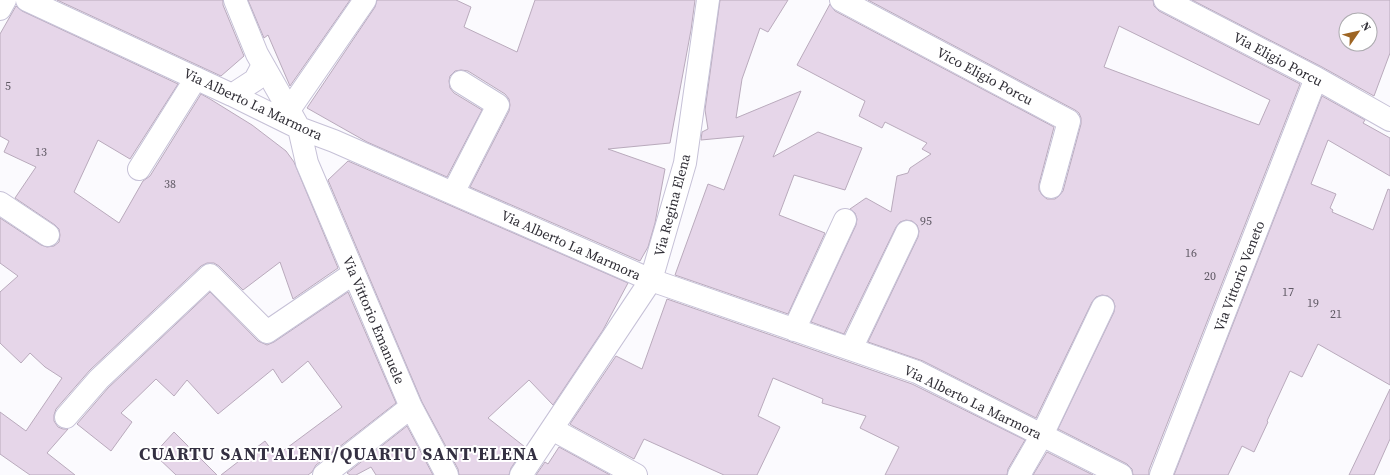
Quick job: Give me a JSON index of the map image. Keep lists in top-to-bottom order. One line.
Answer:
{"streets":{"street":["Via Eligio Porcu","Vico Eligio Porcu","Via Alberto La Marmora","Via Regina Elena","Via Vittorio Veneto","Via Vittorio Emanuele"]},"crossings":[["Via Eligio Porcu","Via Vittorio Veneto"],["Via Alberto La Marmora","Via Regina Elena"],["Via Alberto La Marmora","Via Vittorio Emanuele"]],"districts":["CUARTU SANT'ALENI/QUARTU SANT'ELENA"],"house_numbers":["5","13","38","95","16","20","17","19","21"],"north":"top right"}
